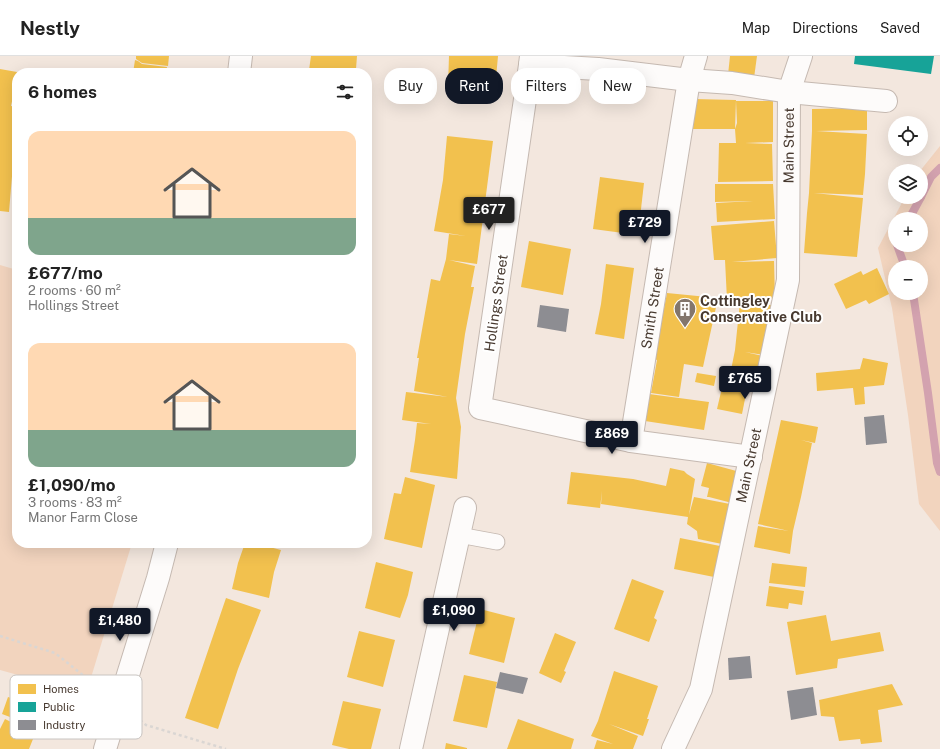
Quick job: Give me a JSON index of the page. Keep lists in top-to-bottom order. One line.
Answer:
{"streets":{"street":["Main Street","Hollings Street","Smith Street"]},"crossings":[["Hollings Street","Smith Street"]],"places":{"building":["Cottingley Conservative Club"]},"legend":["Homes","Public","Industry"],"page":{"header":"Nestly","nav":["Map","Directions","Saved"],"chip":["Buy","Rent","Filters","New"],"heading":"6 homes","map_buttons":["+","−"],"list":[{"name":"£677/mo","note":"2 rooms · 60 m² · Hollings Street"},{"name":"£1,090/mo","note":"3 rooms · 83 m² · Manor Farm Close"}],"price":["£677","£729","£765","£869","£1,090","£1,480"]}}
